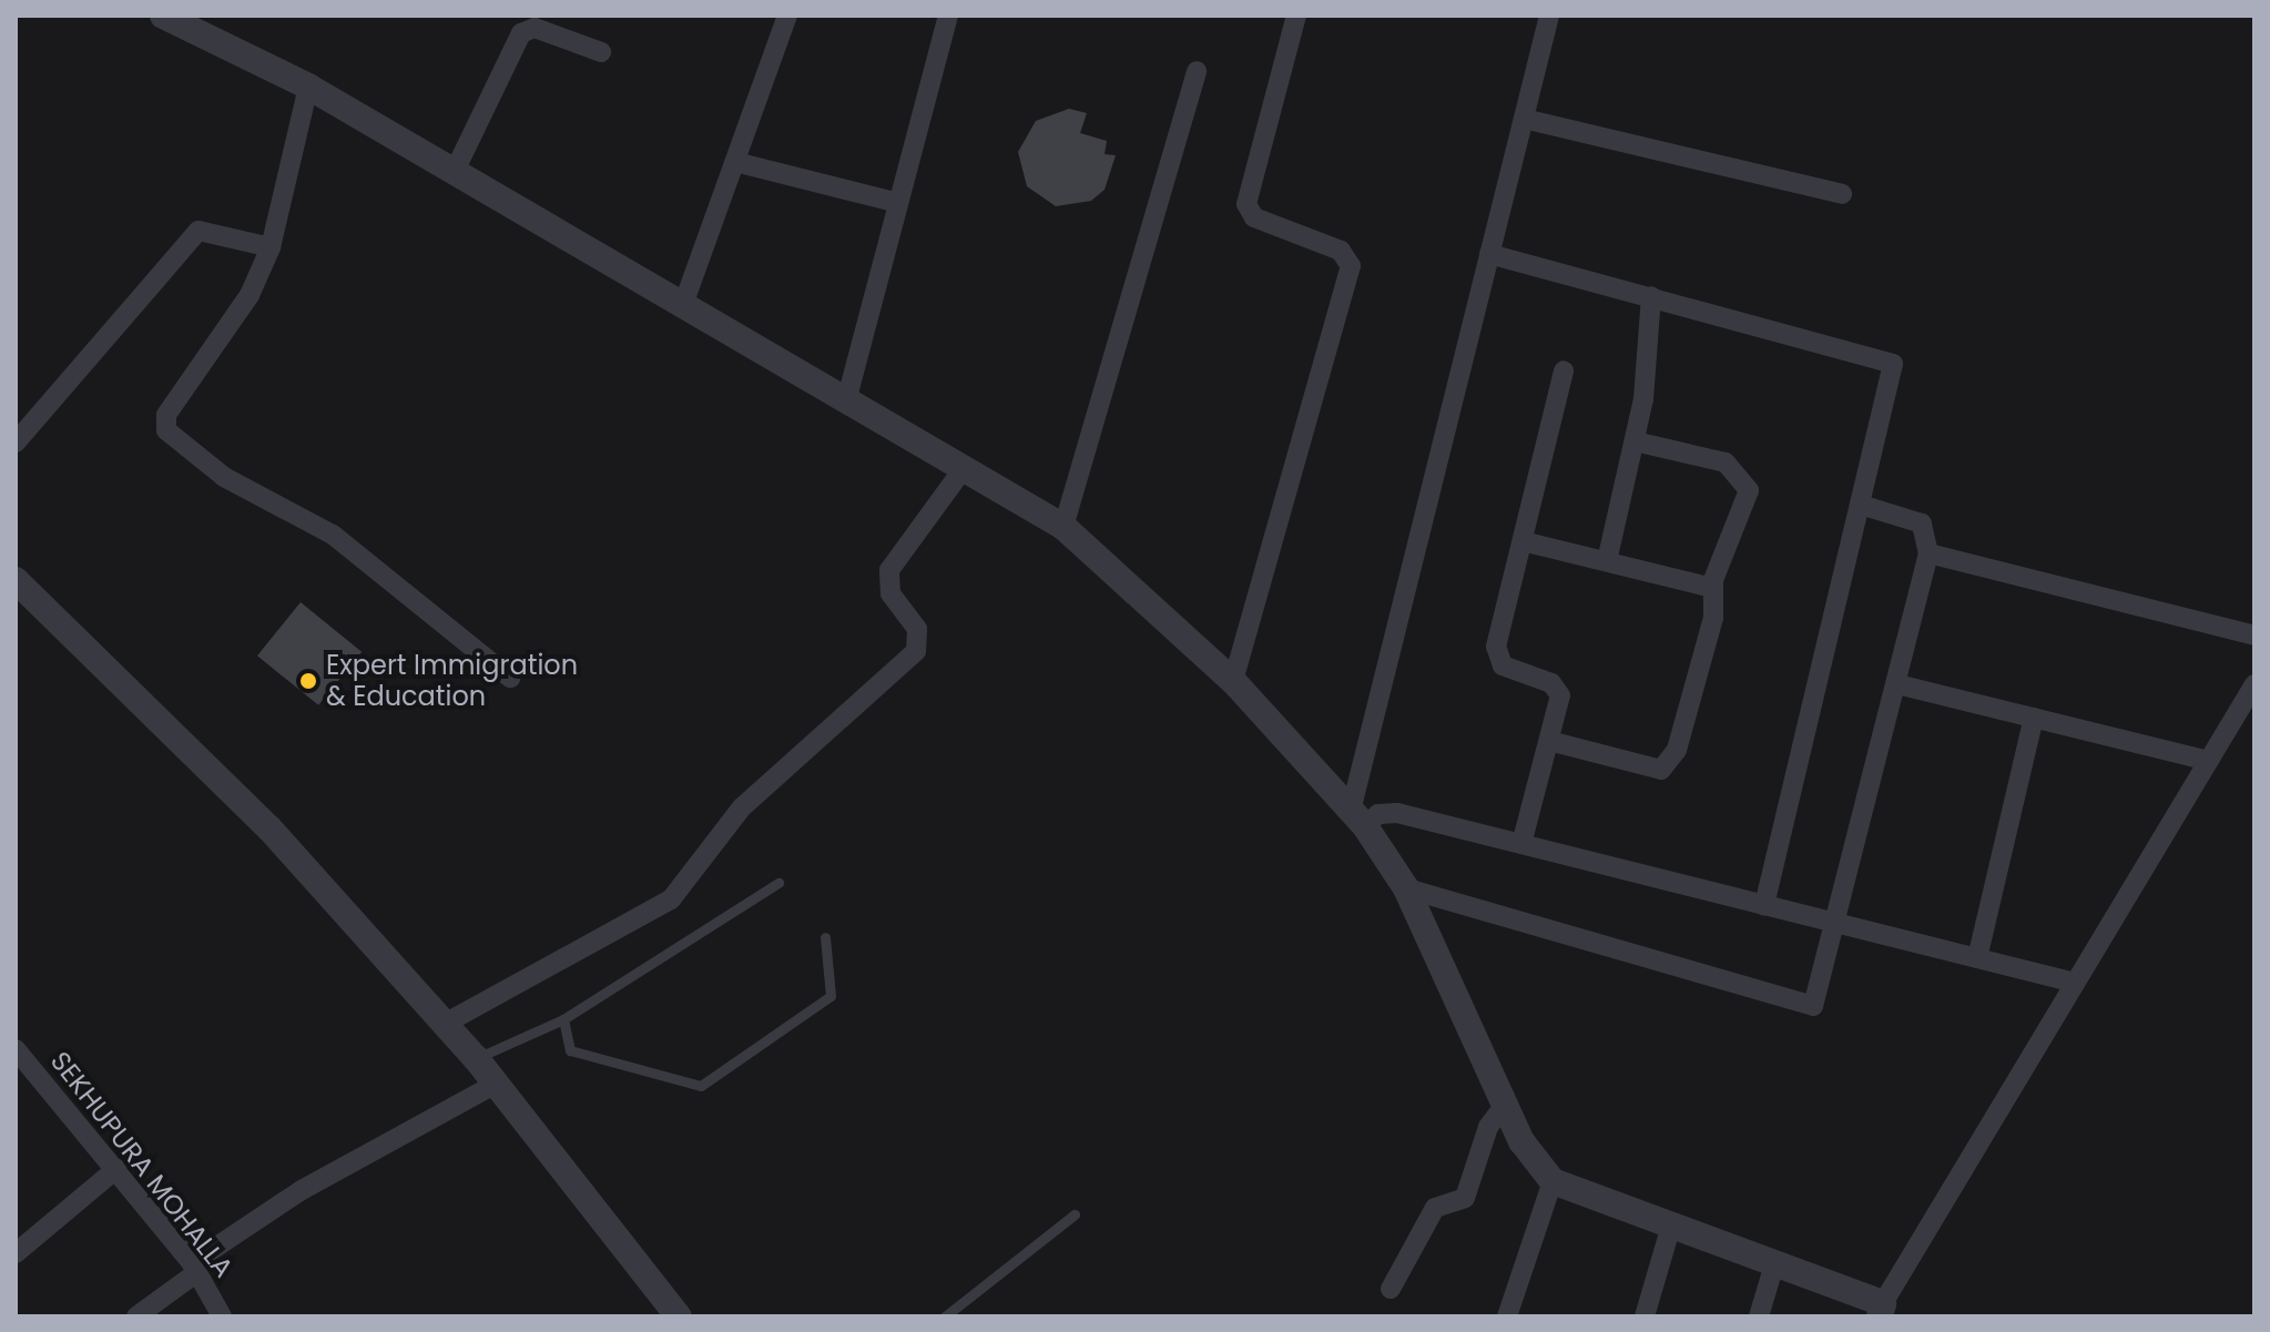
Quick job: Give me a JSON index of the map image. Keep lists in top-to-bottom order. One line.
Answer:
{"streets":{"street":["SEKHUPURA MOHALLA"]},"places":["Expert Immigration & Education"]}
